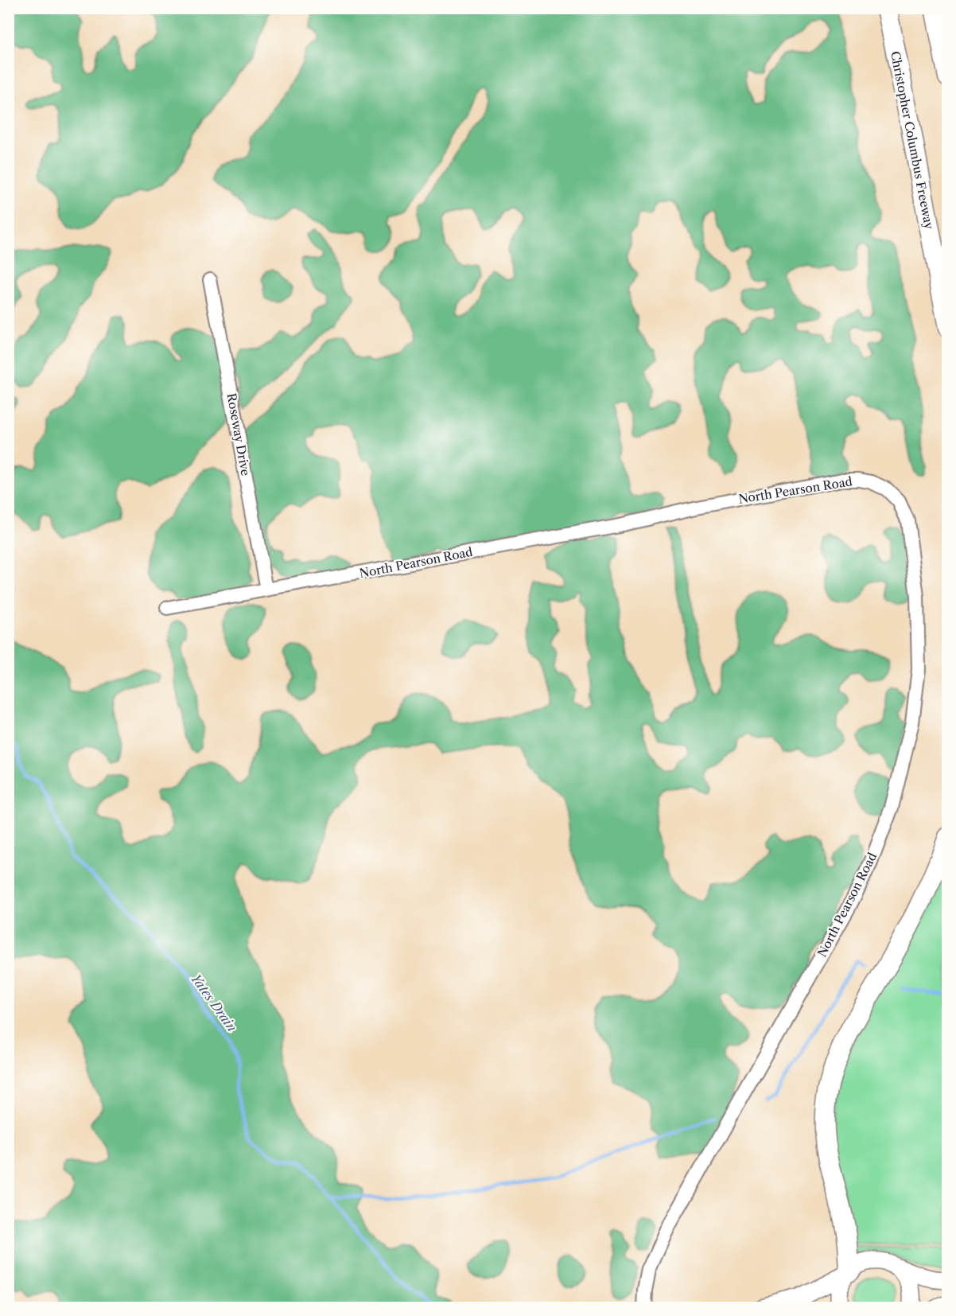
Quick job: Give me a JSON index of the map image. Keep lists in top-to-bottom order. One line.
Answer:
{"streets":{"highway":["Christopher Columbus Freeway"],"street":["Roseway Drive","North Pearson Road"]},"crossings":[["Roseway Drive","North Pearson Road"]],"water":["Yates Drain"]}
